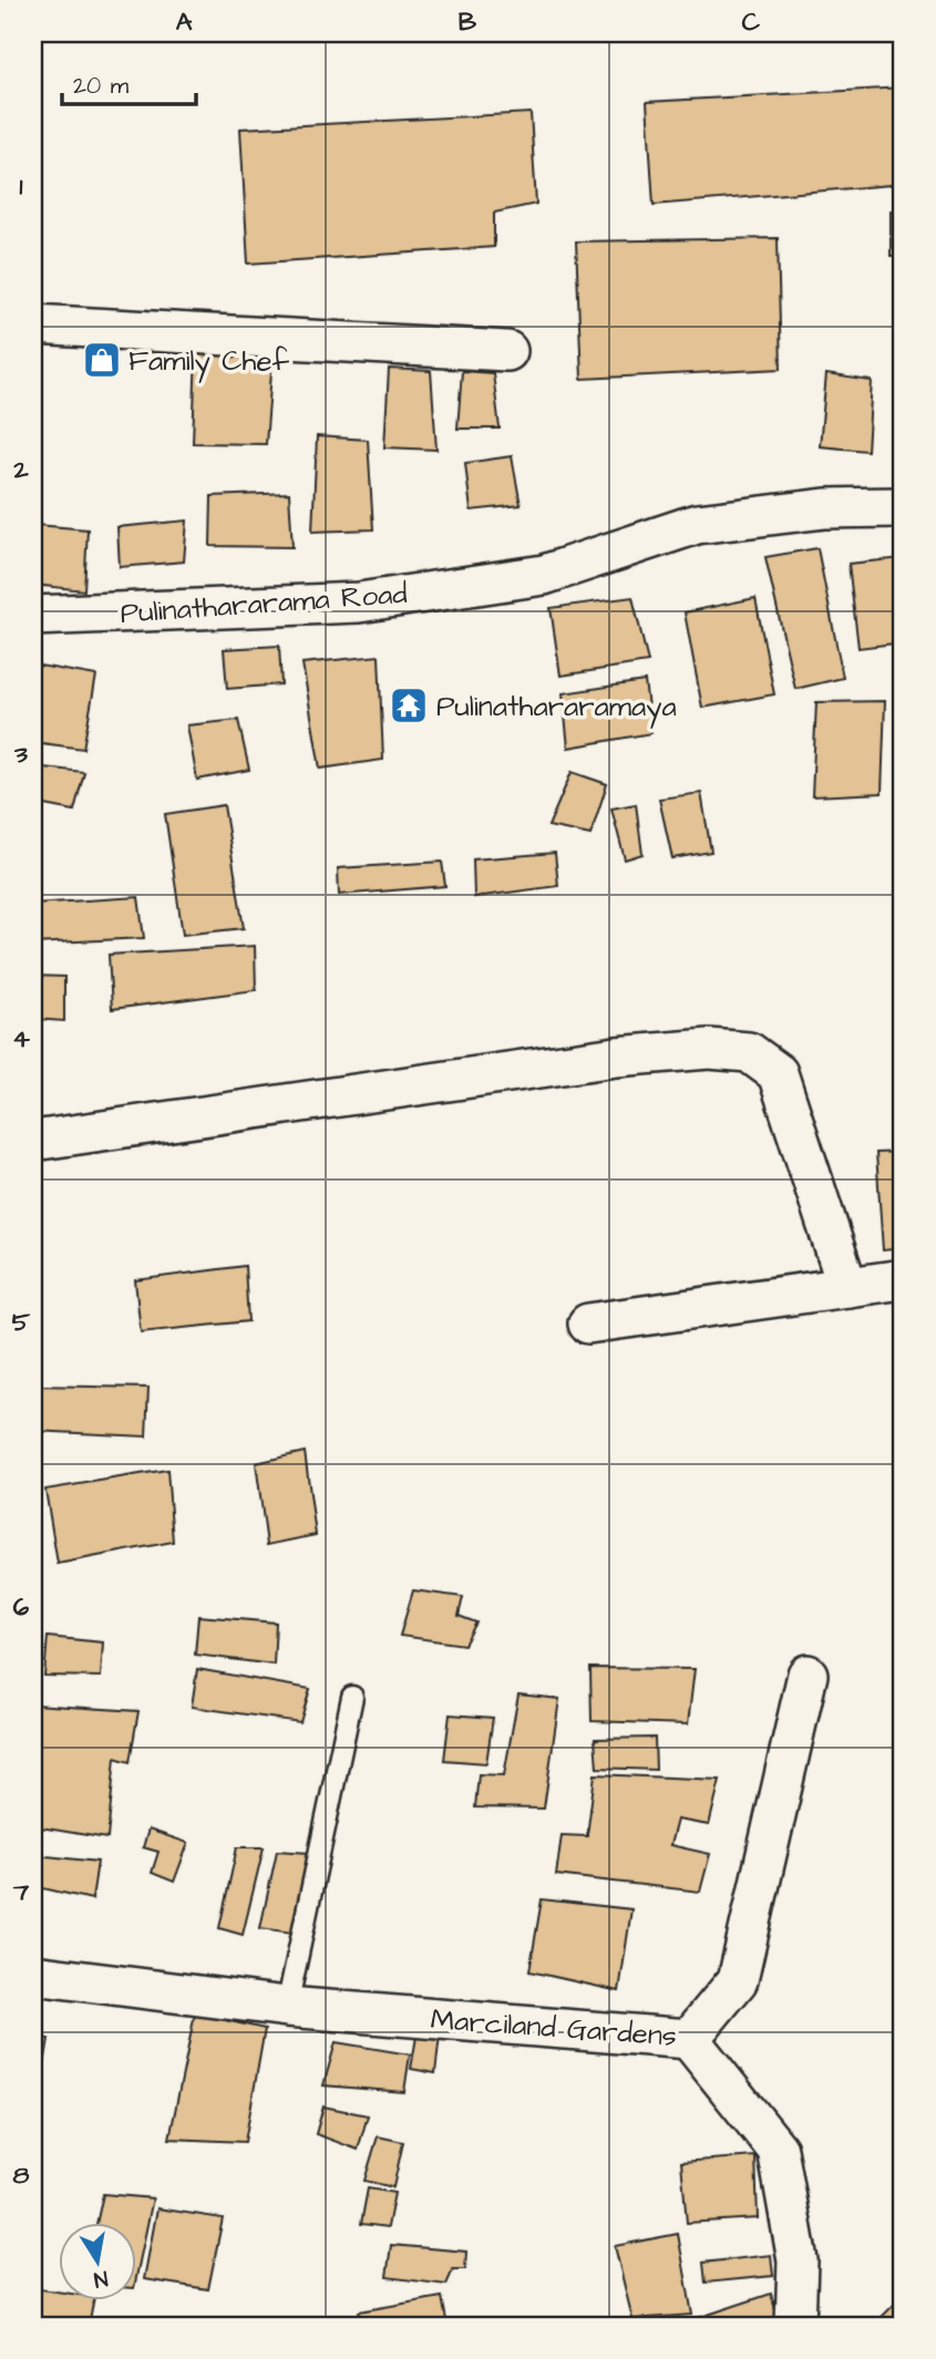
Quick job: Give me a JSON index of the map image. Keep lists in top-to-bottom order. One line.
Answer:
{"streets":{"street":["Pulinathararama Road","Marciland Gardens"]},"places":{"shop":["Family Chef"],"temple":["Pulinathararamaya"]},"scale_bar":"20 m","north":"bottom","grid":{"columns":["A","B","C"],"rows":["1","2","3","4","5","6","7","8"]}}
